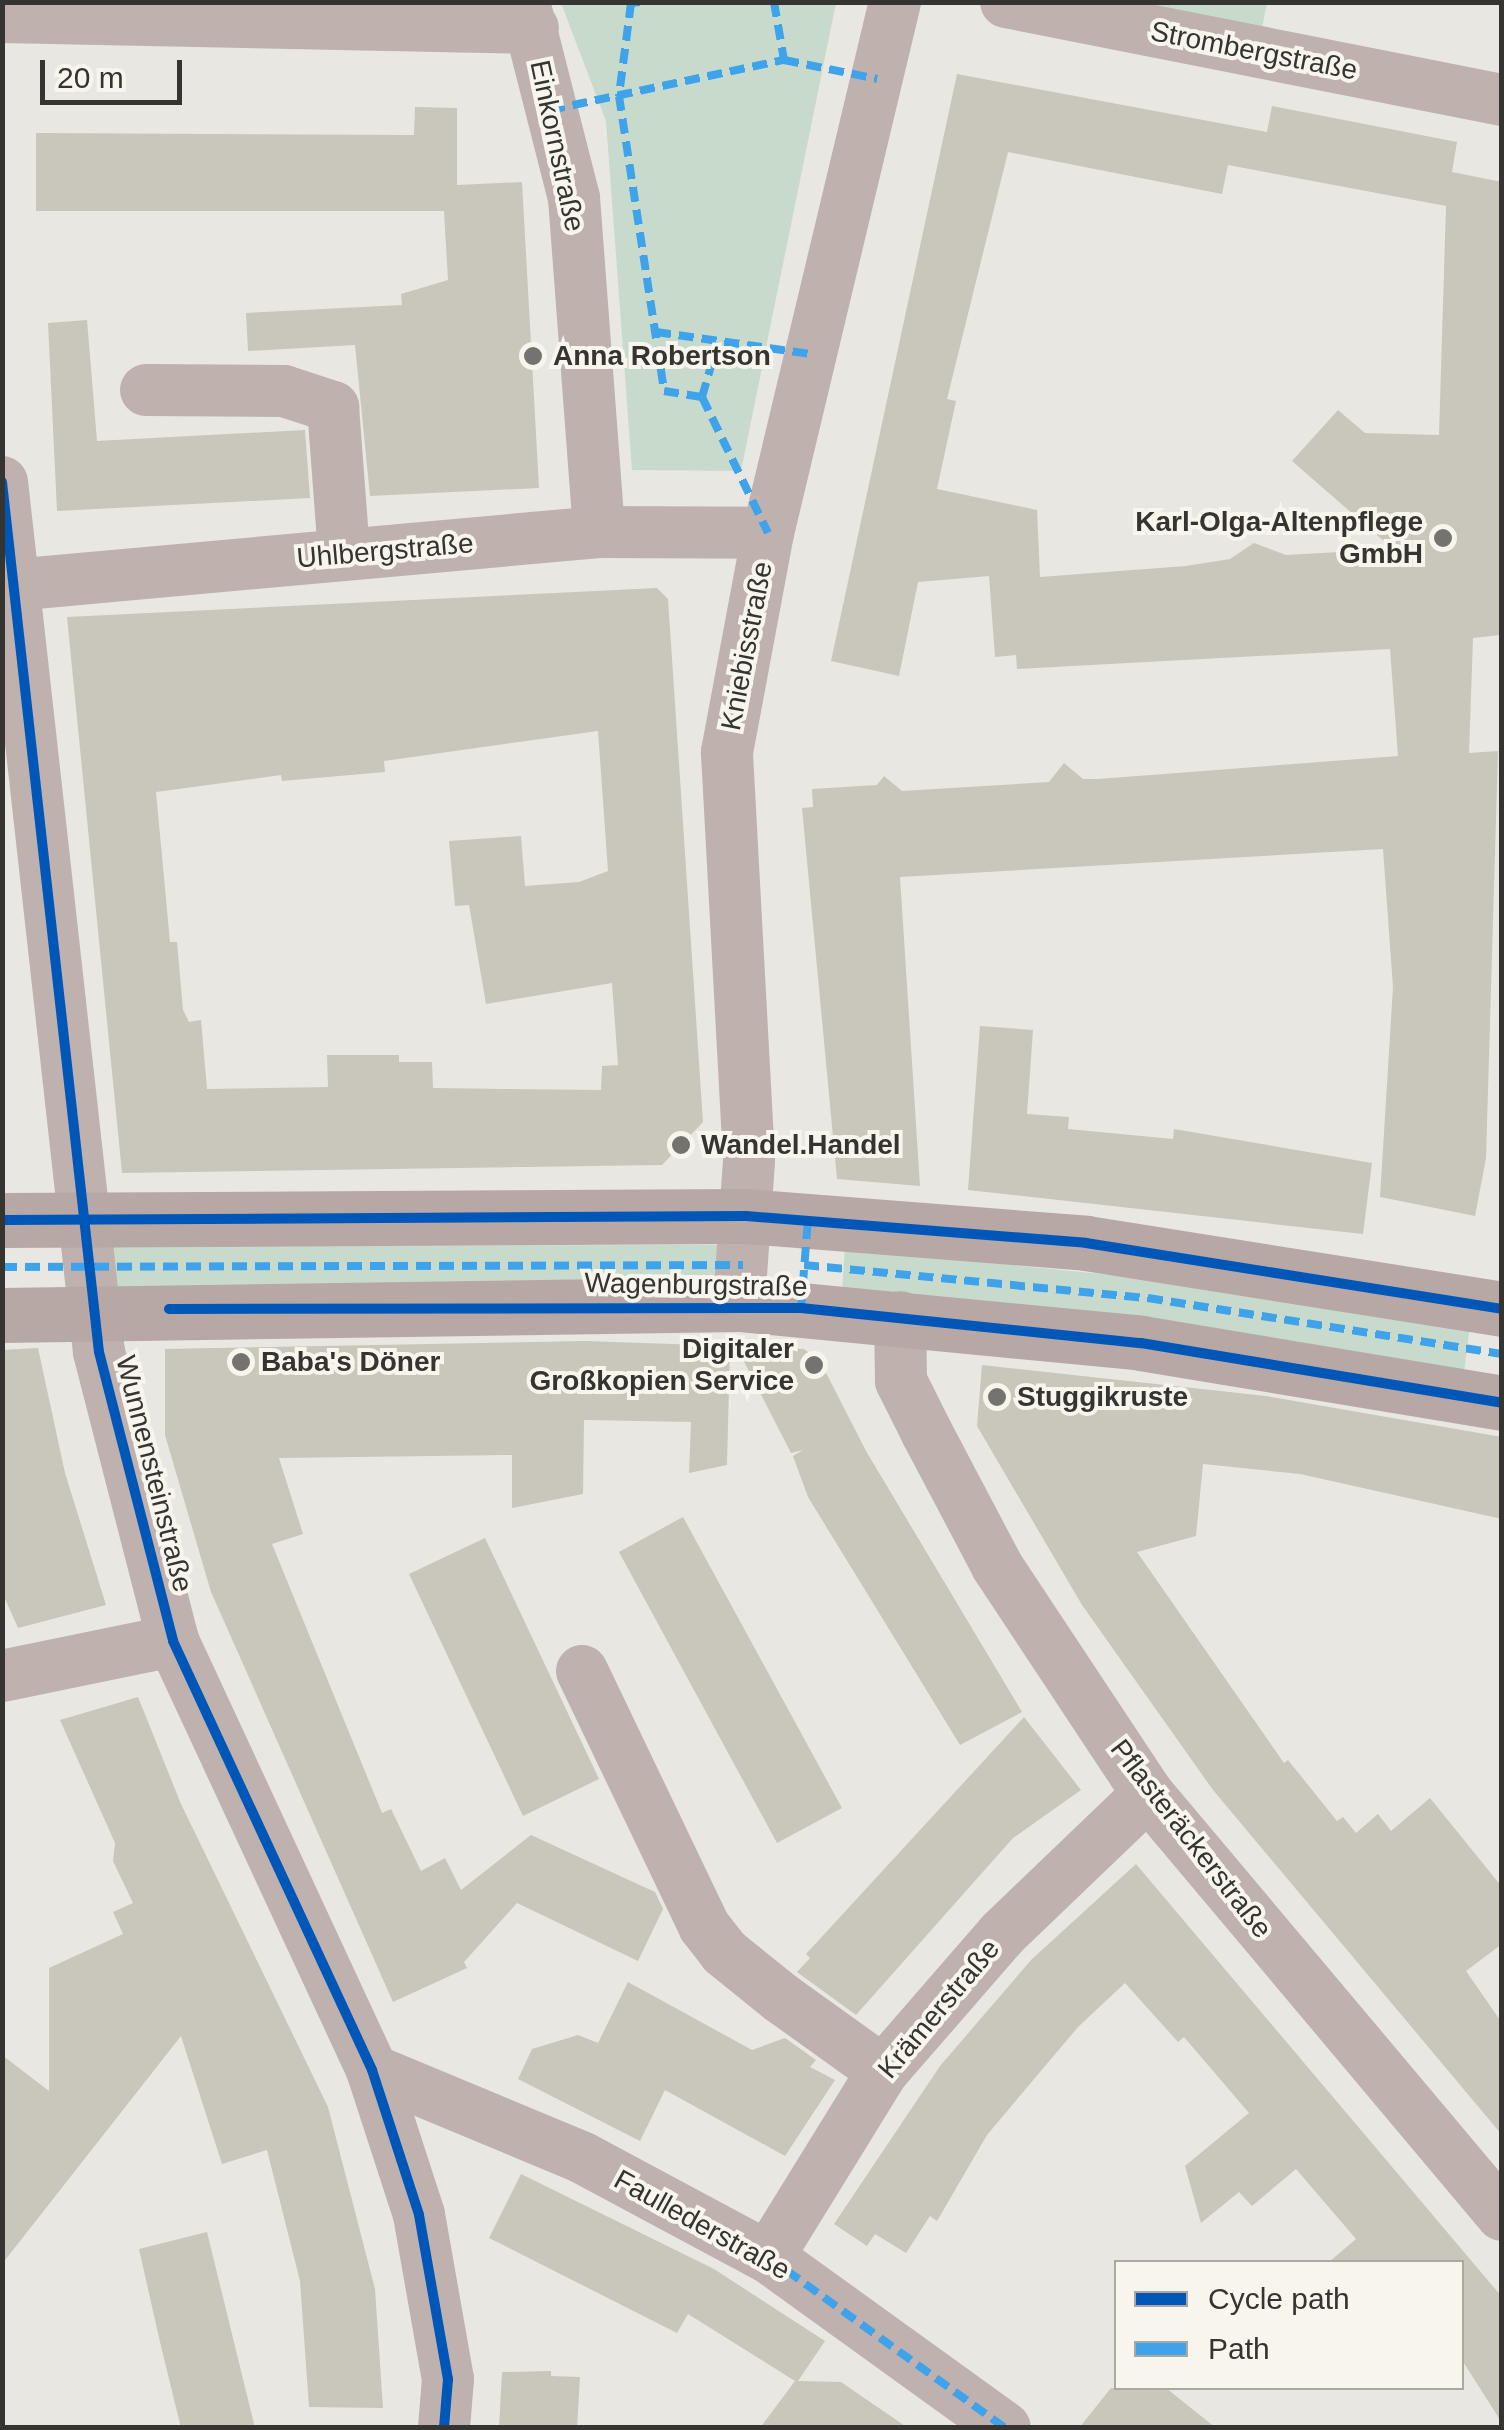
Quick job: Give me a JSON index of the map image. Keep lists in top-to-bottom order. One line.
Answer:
{"streets":{"main road":["Wagenburgstraße"],"street":["Strombergstraße","Einkornstraße","Uhlbergstraße","Kniebisstraße","Wunnensteinstraße","Pflasteräckerstraße","Krämerstraße","Faullederstraße"]},"crossings":[["Einkornstraße","Uhlbergstraße"],["Uhlbergstraße","Kniebisstraße"],["Uhlbergstraße","Wunnensteinstraße"],["Kniebisstraße","Wagenburgstraße"],["Wagenburgstraße","Wunnensteinstraße"],["Wagenburgstraße","Pflasteräckerstraße"],["Wunnensteinstraße","Faullederstraße"],["Pflasteräckerstraße","Krämerstraße"],["Krämerstraße","Faullederstraße"]],"places":["Anna Robertson","Karl-Olga-Altenpflege GmbH","Wandel.Handel","Baba's Döner","Digitaler Großkopien Service","Stuggikruste"],"legend":["Cycle path","Path"],"scale_bar":"20 m"}
